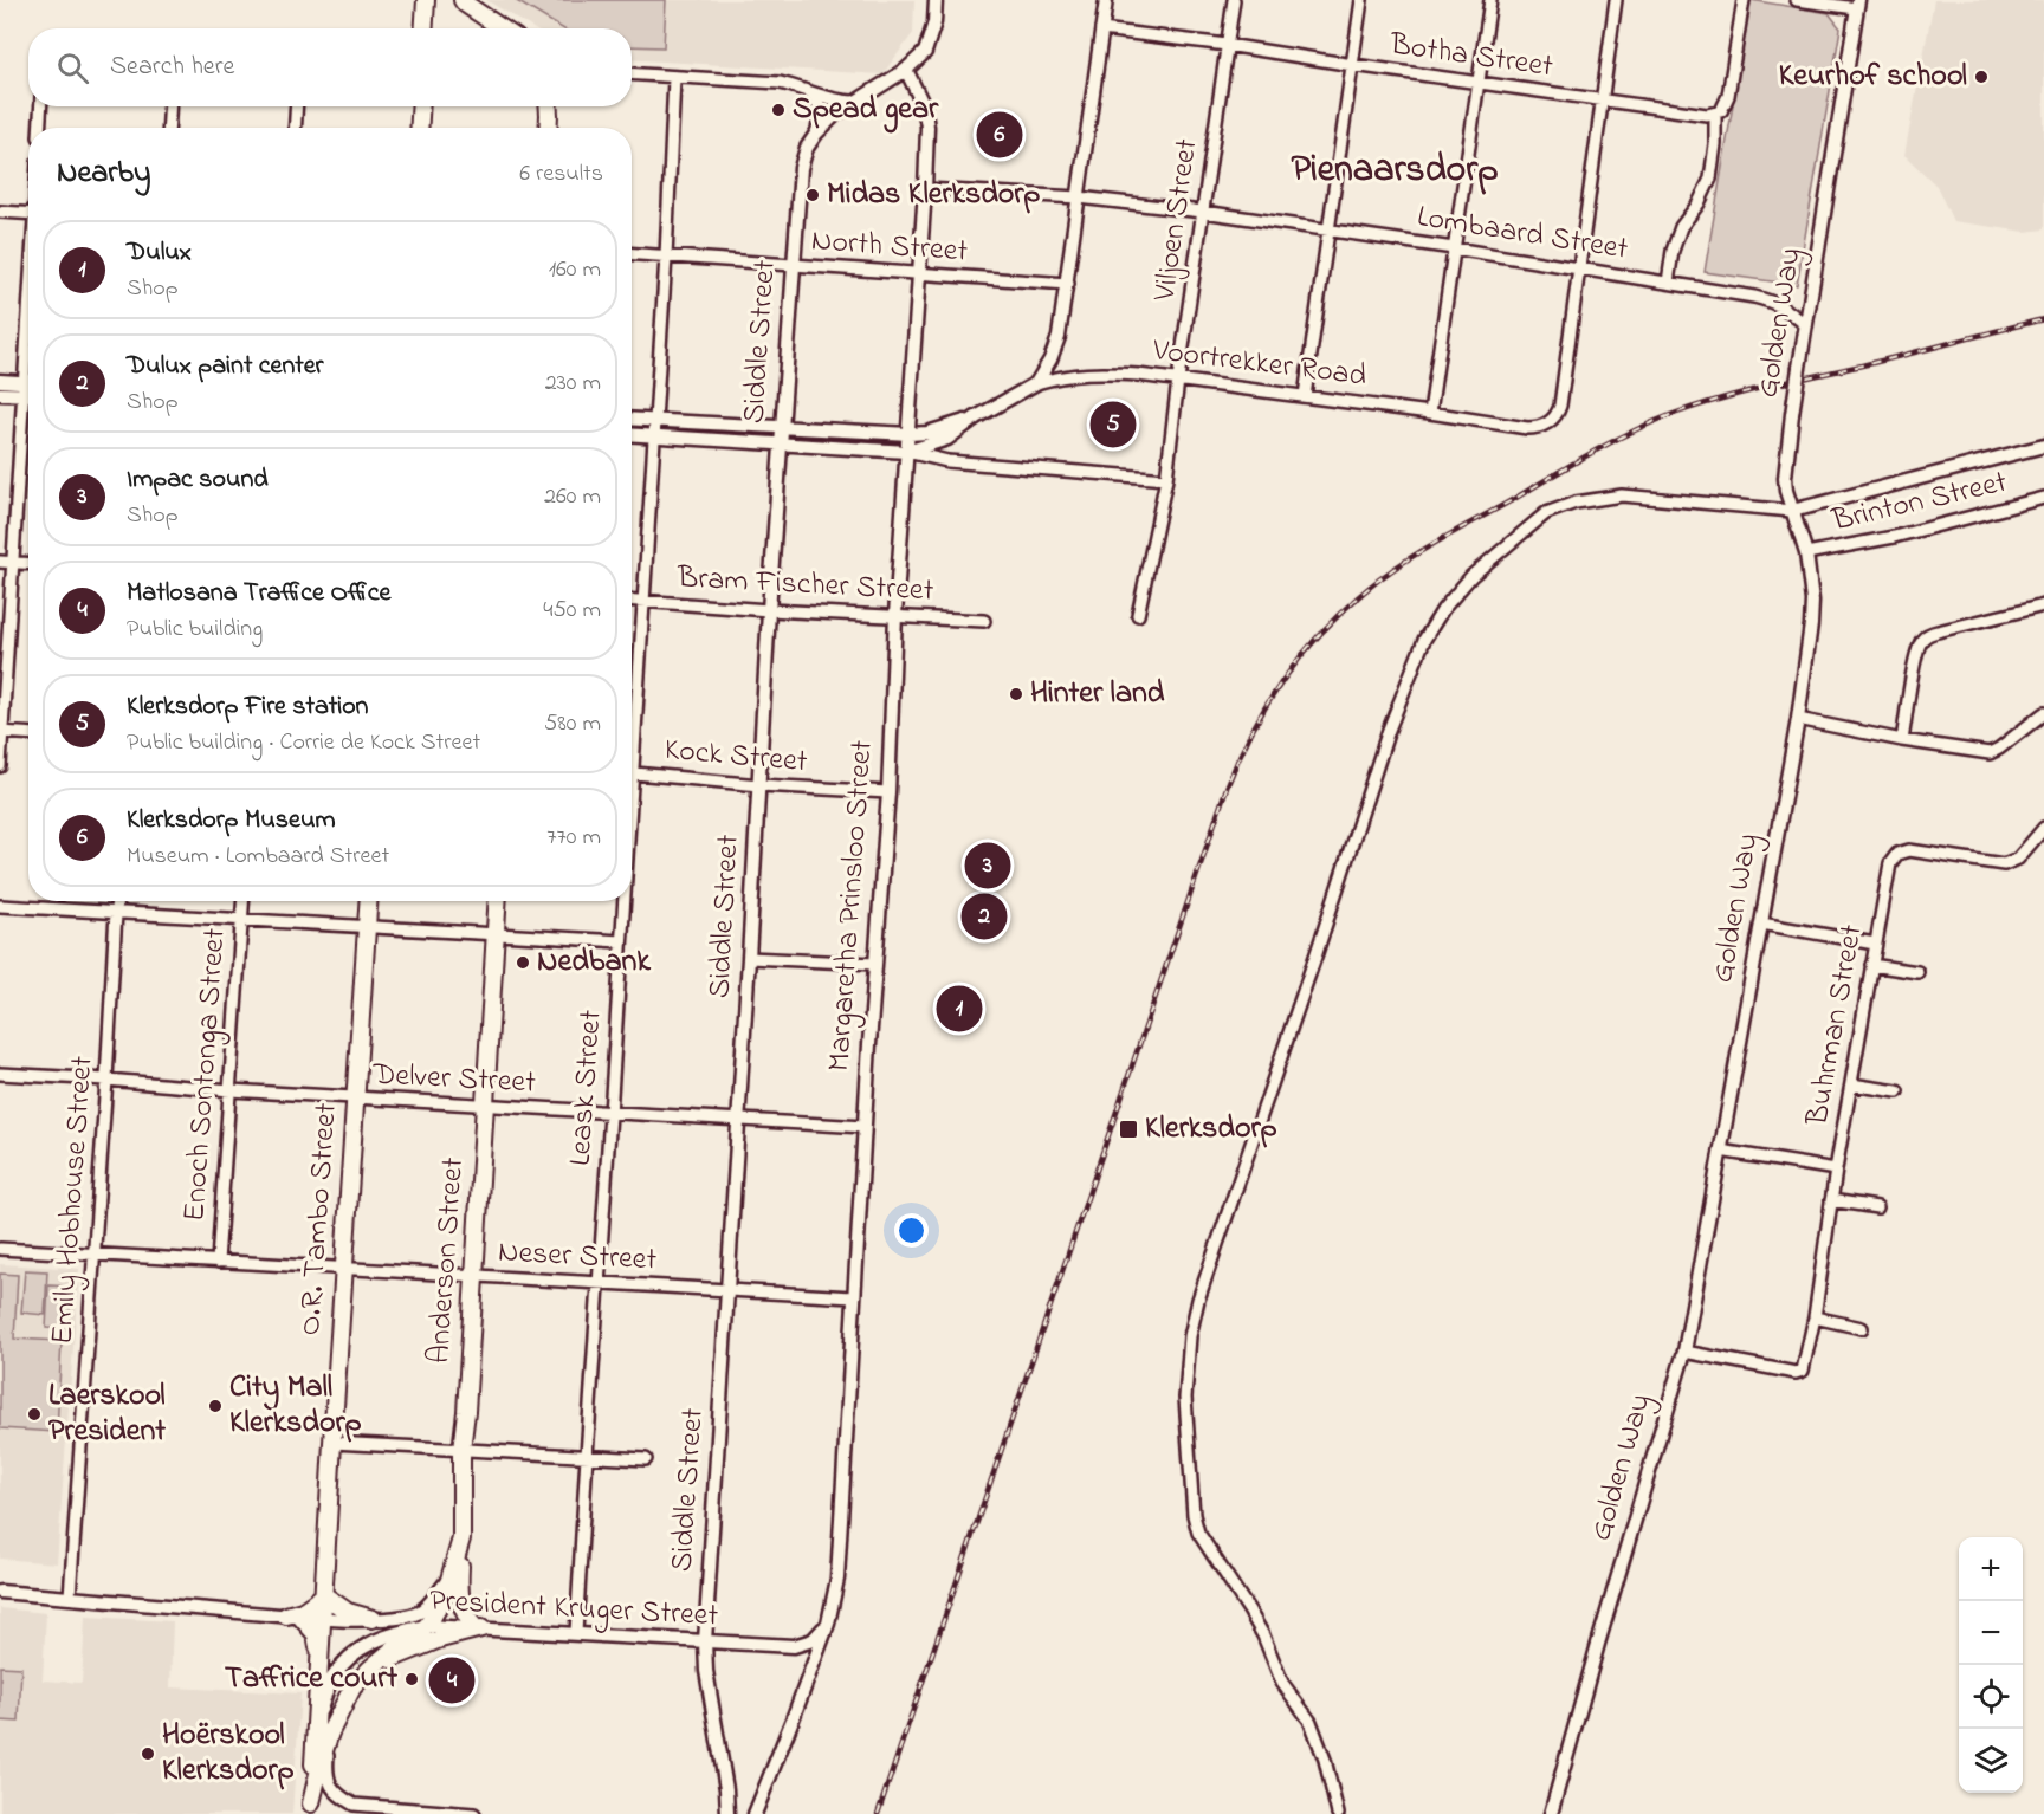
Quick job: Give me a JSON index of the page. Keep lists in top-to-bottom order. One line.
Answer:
{"streets":{"main road":["O.R. Tambo Street","Anderson Street"],"street":["Botha Street","Viljoen Street","Lombaard Street","North Street","Golden Way","Siddle Street","Voortrekker Road","Brinton Street","Bram Fischer Street","Kock Street","Margaretha Prinsloo Street","Buhrman Street","Enoch Sontonga Street","Delver Street","Leask Street","Emily Hobhouse Street","Neser Street","President Kruger Street"]},"crossings":[["Botha Street","Viljoen Street"],["Viljoen Street","Lombaard Street"],["Viljoen Street","Voortrekker Road"],["Lombaard Street","Golden Way"],["Lombaard Street","Voortrekker Road"],["Lombaard Street","Margaretha Prinsloo Street"],["North Street","Siddle Street"],["North Street","Margaretha Prinsloo Street"],["North Street","Leask Street"],["Golden Way","Brinton Street"],["Golden Way","Buhrman Street"],["Siddle Street","Voortrekker Road"],["Siddle Street","Bram Fischer Street"],["Siddle Street","Kock Street"],["Siddle Street","Margaretha Prinsloo Street"],["Siddle Street","Delver Street"],["Siddle Street","Neser Street"],["Siddle Street","President Kruger Street"],["Voortrekker Road","Margaretha Prinsloo Street"],["Voortrekker Road","Leask Street"],["Bram Fischer Street","Margaretha Prinsloo Street"],["Bram Fischer Street","Leask Street"],["Kock Street","Margaretha Prinsloo Street"],["Margaretha Prinsloo Street","Delver Street"],["Margaretha Prinsloo Street","Neser Street"],["Margaretha Prinsloo Street","President Kruger Street"],["Enoch Sontonga Street","Delver Street"],["Enoch Sontonga Street","Neser Street"],["Delver Street","Leask Street"],["Delver Street","Emily Hobhouse Street"],["Delver Street","O.R. Tambo Street"],["Delver Street","Anderson Street"],["Leask Street","Neser Street"],["Leask Street","President Kruger Street"],["Emily Hobhouse Street","Neser Street"],["Emily Hobhouse Street","President Kruger Street"],["O.R. Tambo Street","Neser Street"],["O.R. Tambo Street","Anderson Street"],["O.R. Tambo Street","President Kruger Street"],["Neser Street","Anderson Street"],["Anderson Street","President Kruger Street"]],"districts":["Pienaarsdorp"],"places":{"other":["Keurhof school","Spead gear","Midas Klerksdorp","Hinter land","Nedbank","City Mall Klerksdorp","Laerskool President","Taffrice court","Hoërskool Klerksdorp"],"transit":["Klerksdorp"]},"page":{"search":"Search here","pins":["6","5","3","2","1","4"],"heading":["Nearby","6 results"],"list":[{"mark":"1","name":"Dulux","note":"Shop","value":"160 m"},{"mark":"2","name":"Dulux paint center","note":"Shop","value":"230 m"},{"mark":"3","name":"Impac sound","note":"Shop","value":"260 m"},{"mark":"4","name":"Matlosana Traffice Office","note":"Public building","value":"450 m"},{"mark":"5","name":"Klerksdorp Fire station","note":"Public building · Corrie de Kock Street","value":"580 m"},{"mark":"6","name":"Klerksdorp Museum","note":"Museum · Lombaard Street","value":"770 m"}],"map_buttons":["+","−"]}}
